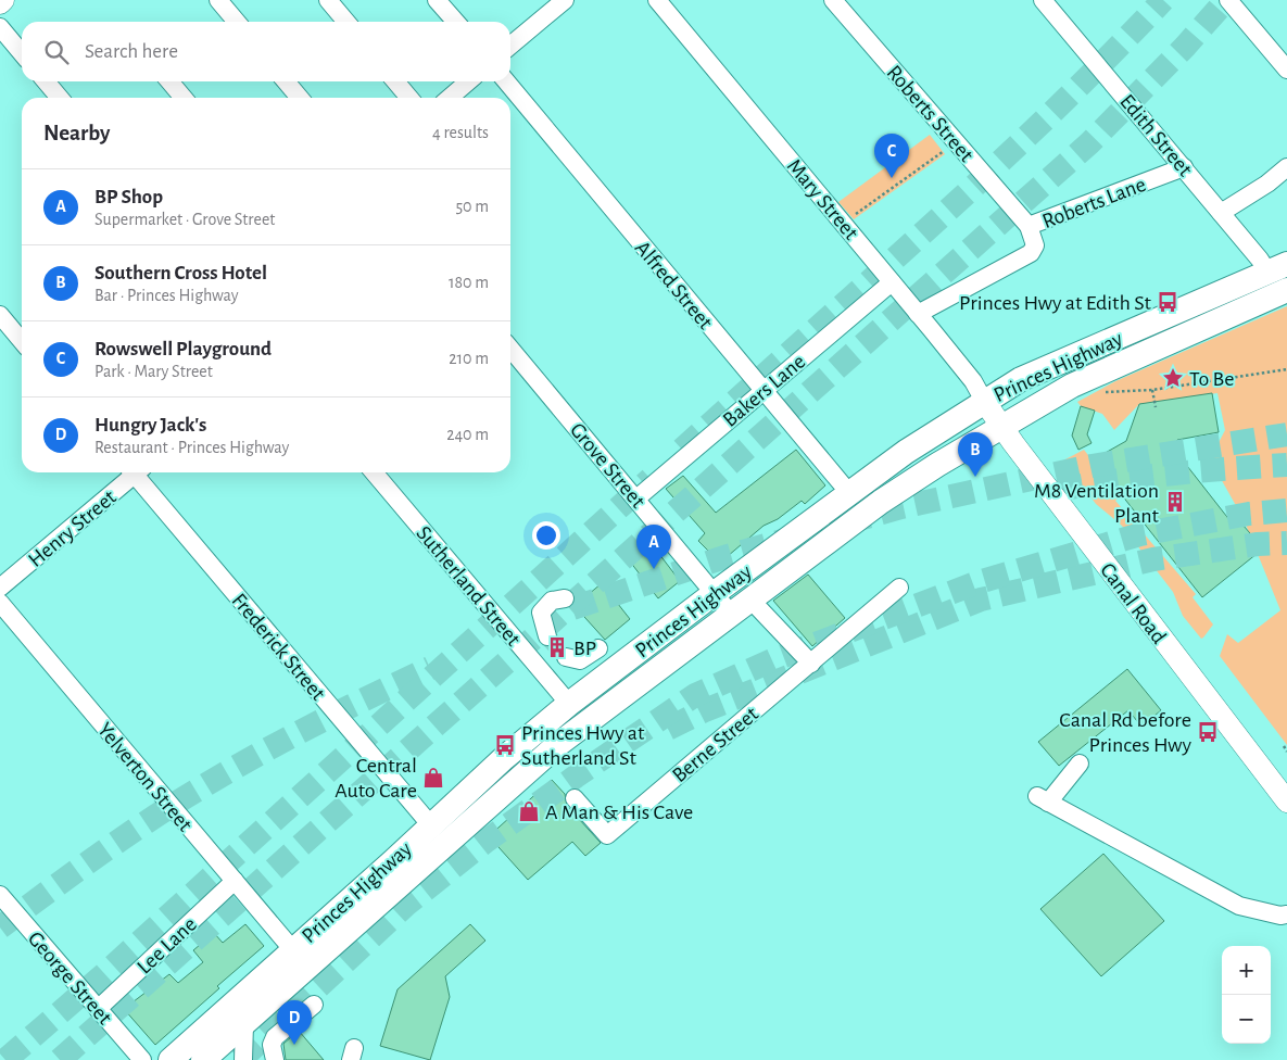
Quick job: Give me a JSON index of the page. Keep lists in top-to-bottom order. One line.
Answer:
{"streets":{"highway":["Princes Highway"],"main road":["Canal Road"],"street":["Roberts Street","Edith Street","Mary Street","Roberts Lane","Alfred Street","Bakers Lane","Grove Street","Henry Street","Sutherland Street","Frederick Street","Berne Street","Yelverton Street","Lee Lane","George Street"]},"crossings":[["Roberts Street","Roberts Lane"],["Edith Street","Roberts Lane"],["Edith Street","Princes Highway"],["Mary Street","Roberts Lane"],["Mary Street","Princes Highway"],["Mary Street","Bakers Lane"],["Mary Street","Canal Road"],["Alfred Street","Princes Highway"],["Alfred Street","Bakers Lane"],["Princes Highway","Grove Street"],["Princes Highway","Sutherland Street"],["Princes Highway","Canal Road"],["Princes Highway","Frederick Street"],["Princes Highway","Yelverton Street"],["Bakers Lane","Grove Street"],["Yelverton Street","Lee Lane"],["Lee Lane","George Street"]],"places":{"bus stop":["Princes Hwy at Edith St","Canal Rd before Princes Hwy","Princes Hwy at Sutherland St"],"place":["To Be"],"building":["M8 Ventilation Plant","BP"],"shop":["Central Auto Care","A Man & His Cave"]},"page":{"search":"Search here","heading":["Nearby","4 results"],"pins":["C","B","A","D"],"list":[{"mark":"A","name":"BP Shop","note":"Supermarket · Grove Street","value":"50 m"},{"mark":"B","name":"Southern Cross Hotel","note":"Bar · Princes Highway","value":"180 m"},{"mark":"C","name":"Rowswell Playground","note":"Park · Mary Street","value":"210 m"},{"mark":"D","name":"Hungry Jack's","note":"Restaurant · Princes Highway","value":"240 m"}],"map_buttons":["+","−"]}}
